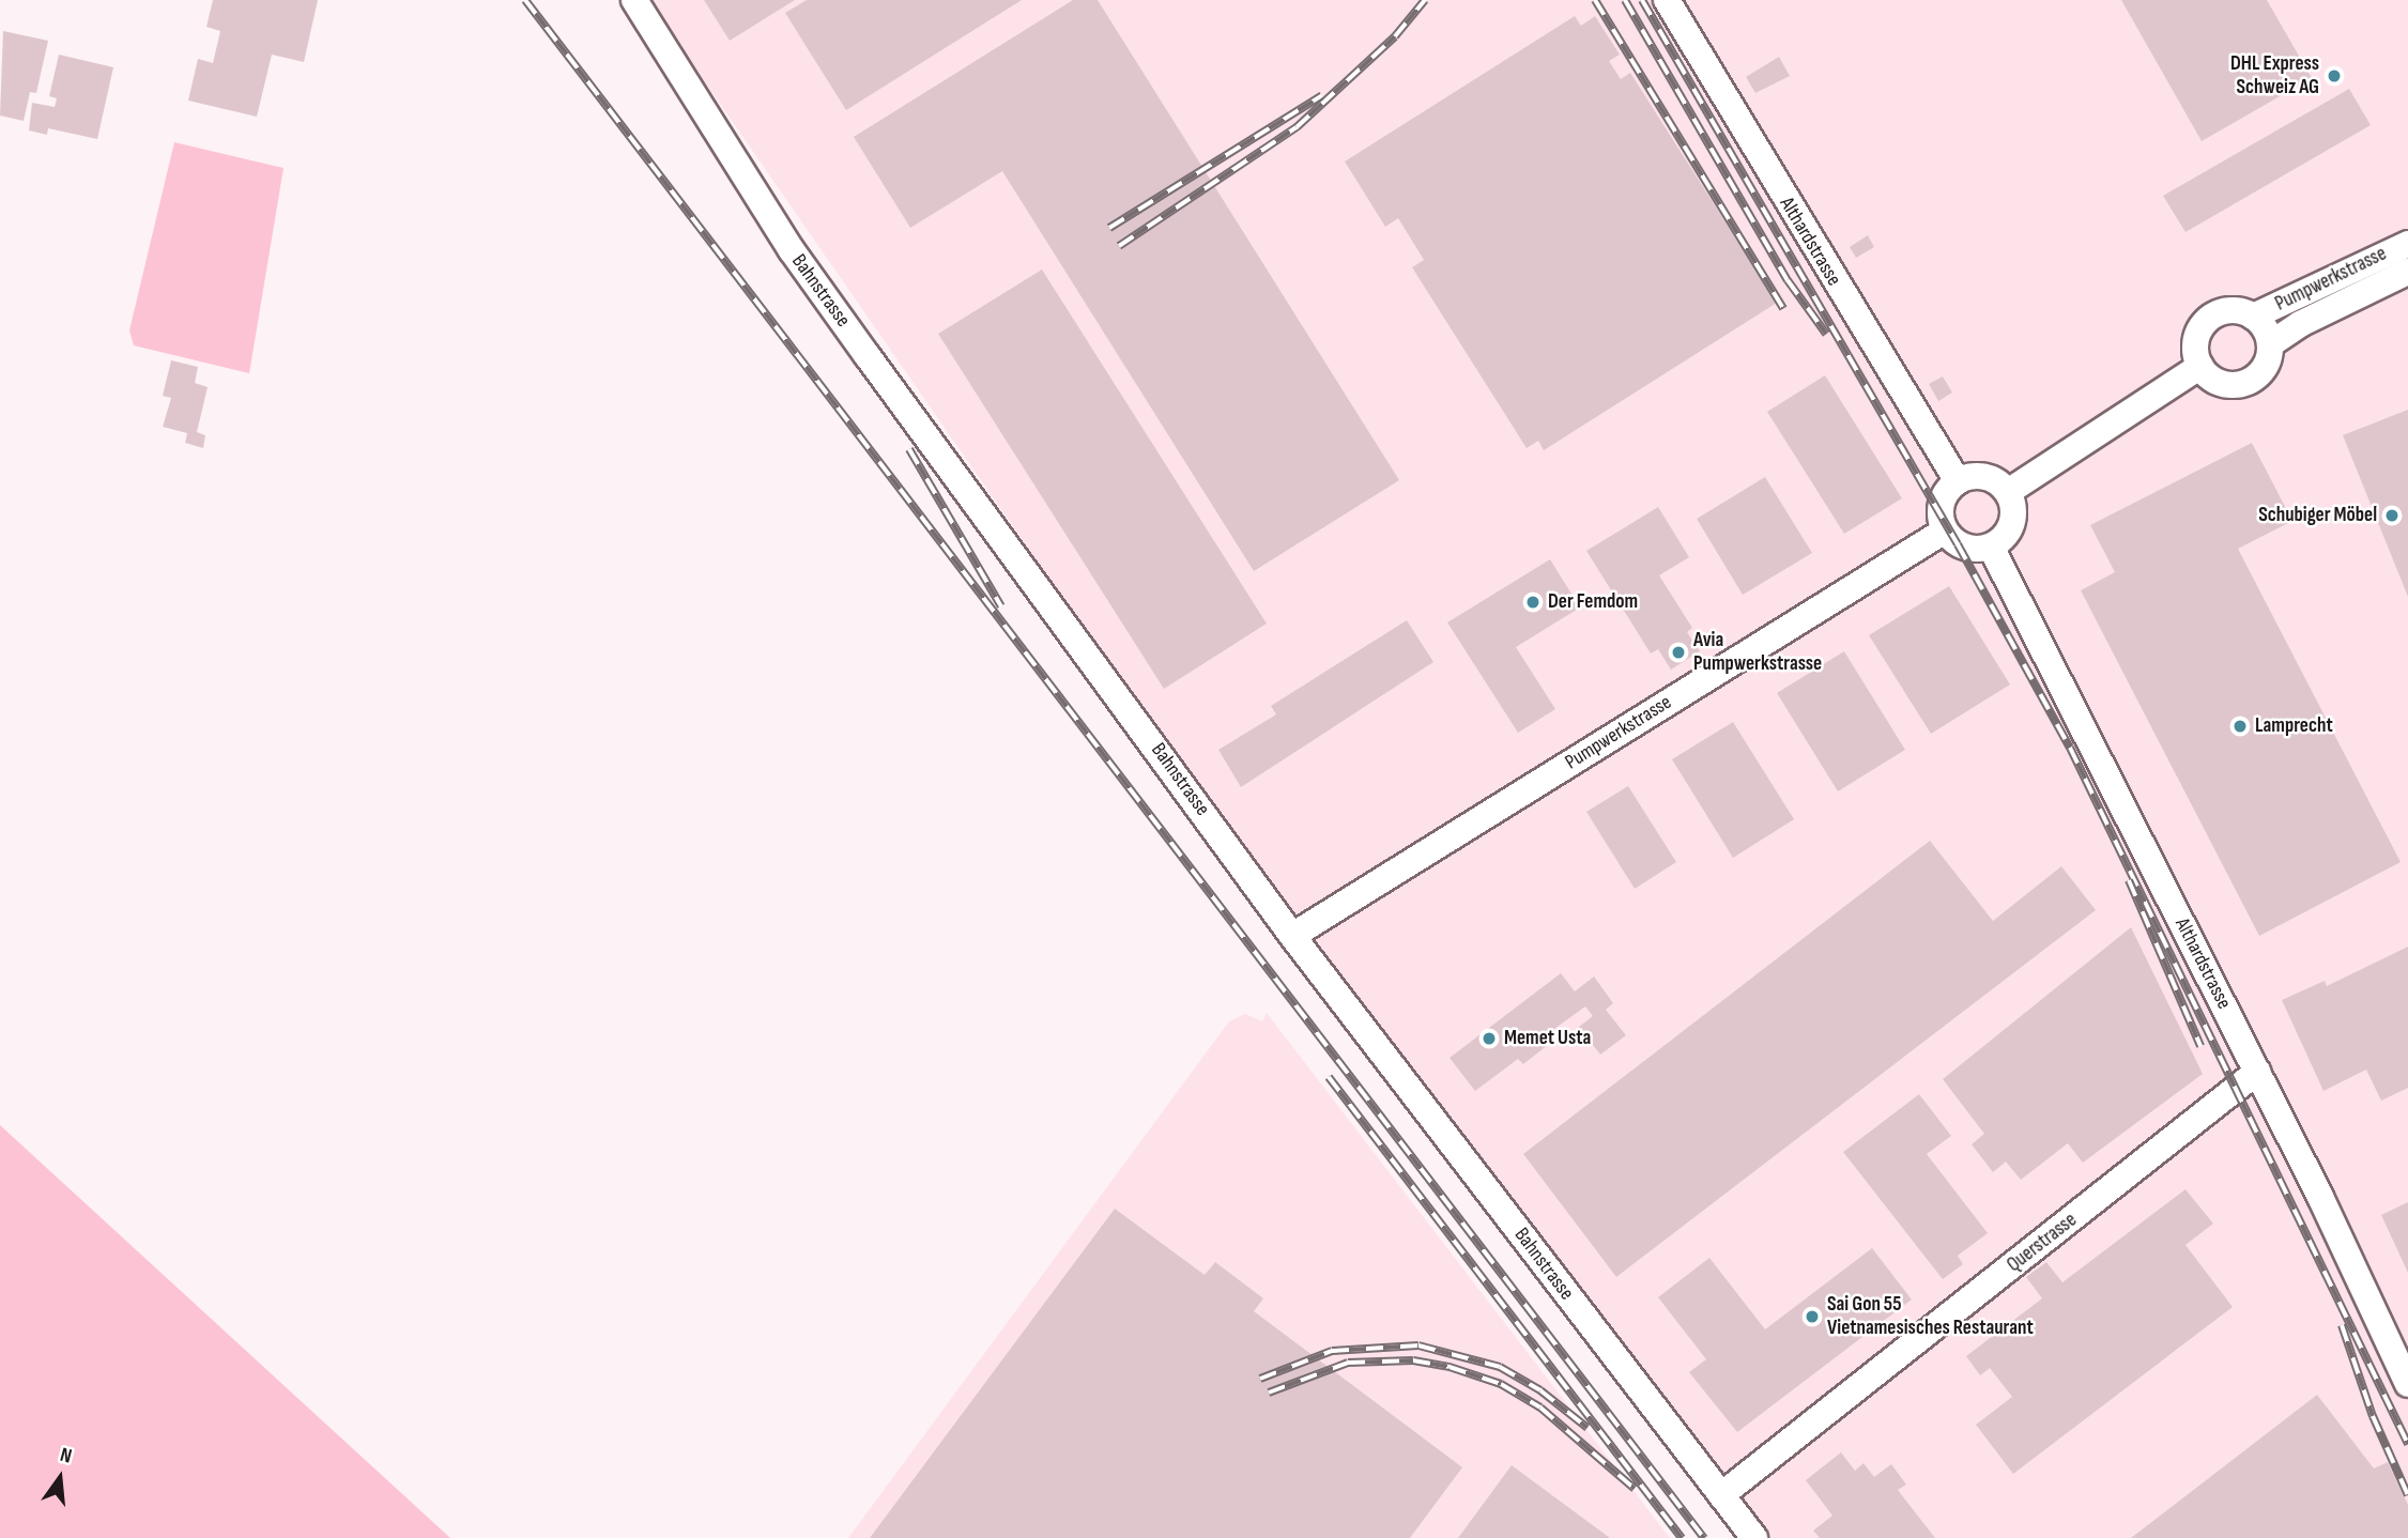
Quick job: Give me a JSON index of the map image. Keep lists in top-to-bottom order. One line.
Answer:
{"streets":{"street":["Althardstrasse","Pumpwerkstrasse","Bahnstrasse","Querstrasse"]},"crossings":[["Althardstrasse","Pumpwerkstrasse"],["Althardstrasse","Querstrasse"],["Pumpwerkstrasse","Bahnstrasse"],["Bahnstrasse","Querstrasse"]],"places":["DHL Express Schweiz AG","Schubiger Möbel","Der Femdom","Avia Pumpwerkstrasse","Lamprecht","Memet Usta","Sai Gon 55 Vietnamesisches Restaurant"],"north":"top"}
